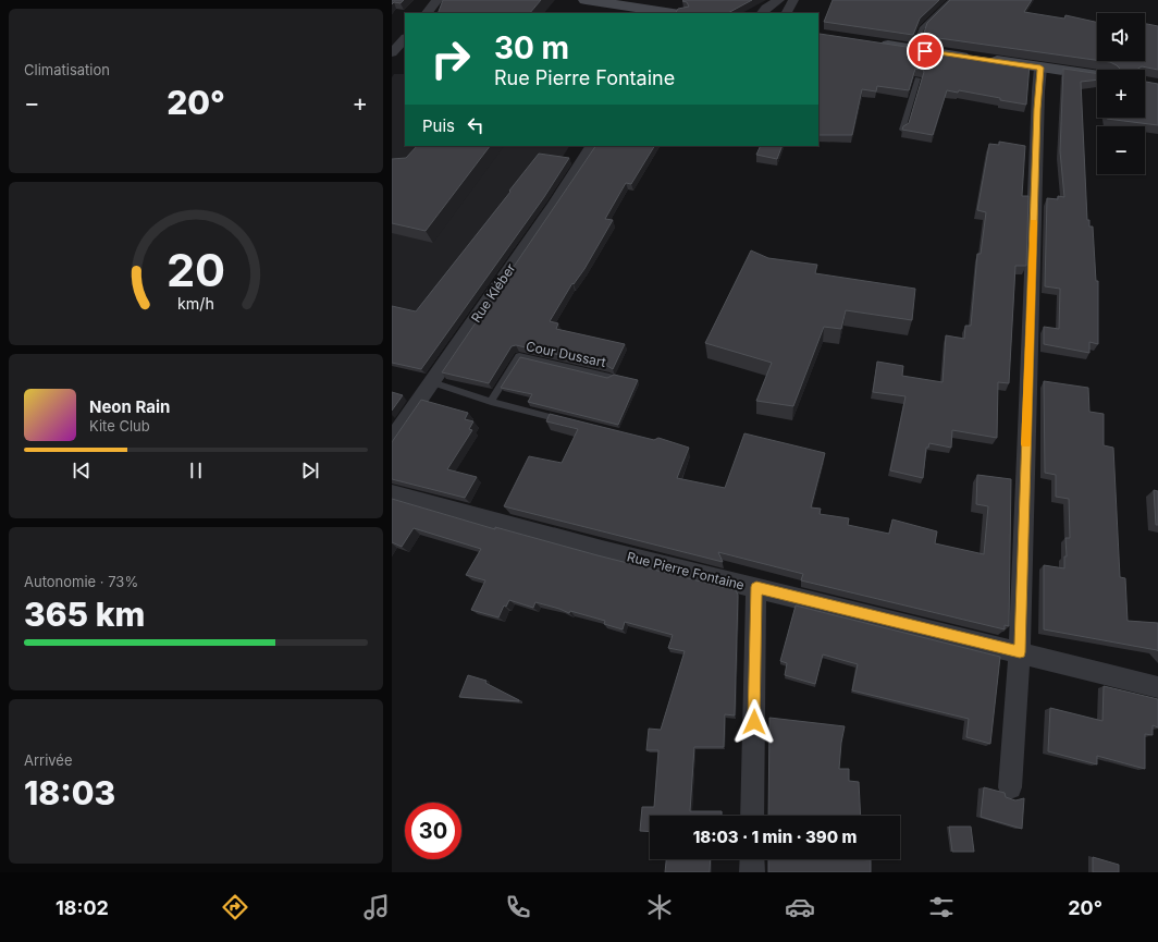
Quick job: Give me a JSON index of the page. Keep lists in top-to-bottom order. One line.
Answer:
{"streets":{"street":["Rue Kléber","Rue Pierre Fontaine"],"lane":["Cour Dussart"]},"page":{"tile":["Climatisation",["Autonomie · 73%","365 km"],["Arrivée","18:03"]],"map_buttons":["+","−"],"turn":["30 m","Rue Pierre Fontaine"],"heat":["−","20°","+"],"then":"Puis","song":["Neon Rain","Kite Club"],"limit":"30","trip":"18:03 · 1 min · 390 m","tabs":["18:02","20°"],"gauge":["20","km/h"]}}
